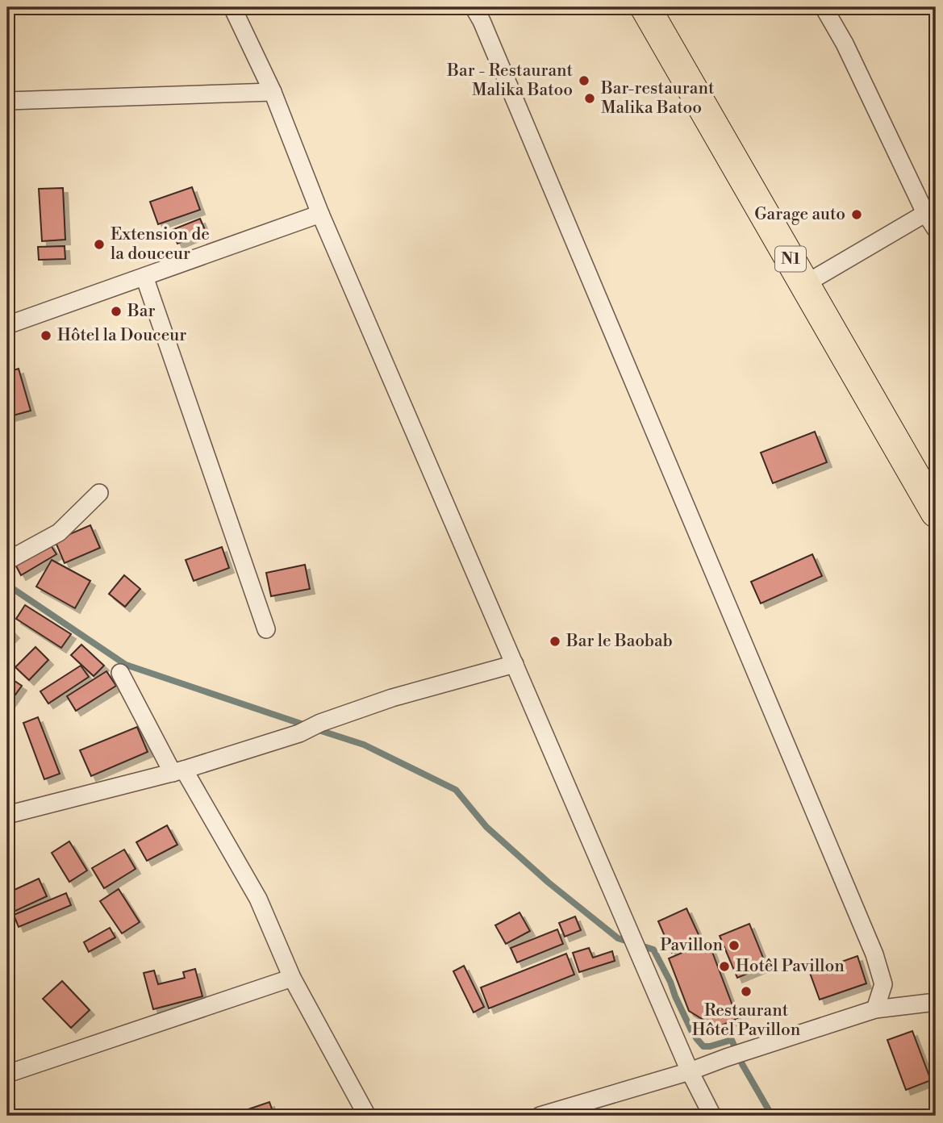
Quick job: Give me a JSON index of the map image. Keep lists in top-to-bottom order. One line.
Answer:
{"streets":{"highway":["N1"]},"places":["Bar - Restaurant Malika Batoo","Bar-restaurant Malika Batoo","Garage auto","Extension de la douceur","Bar","Hôtel la Douceur","Bar le Baobab","Pavillon","Hotêl Pavillon","Restaurant Hôtel Pavillon"]}
